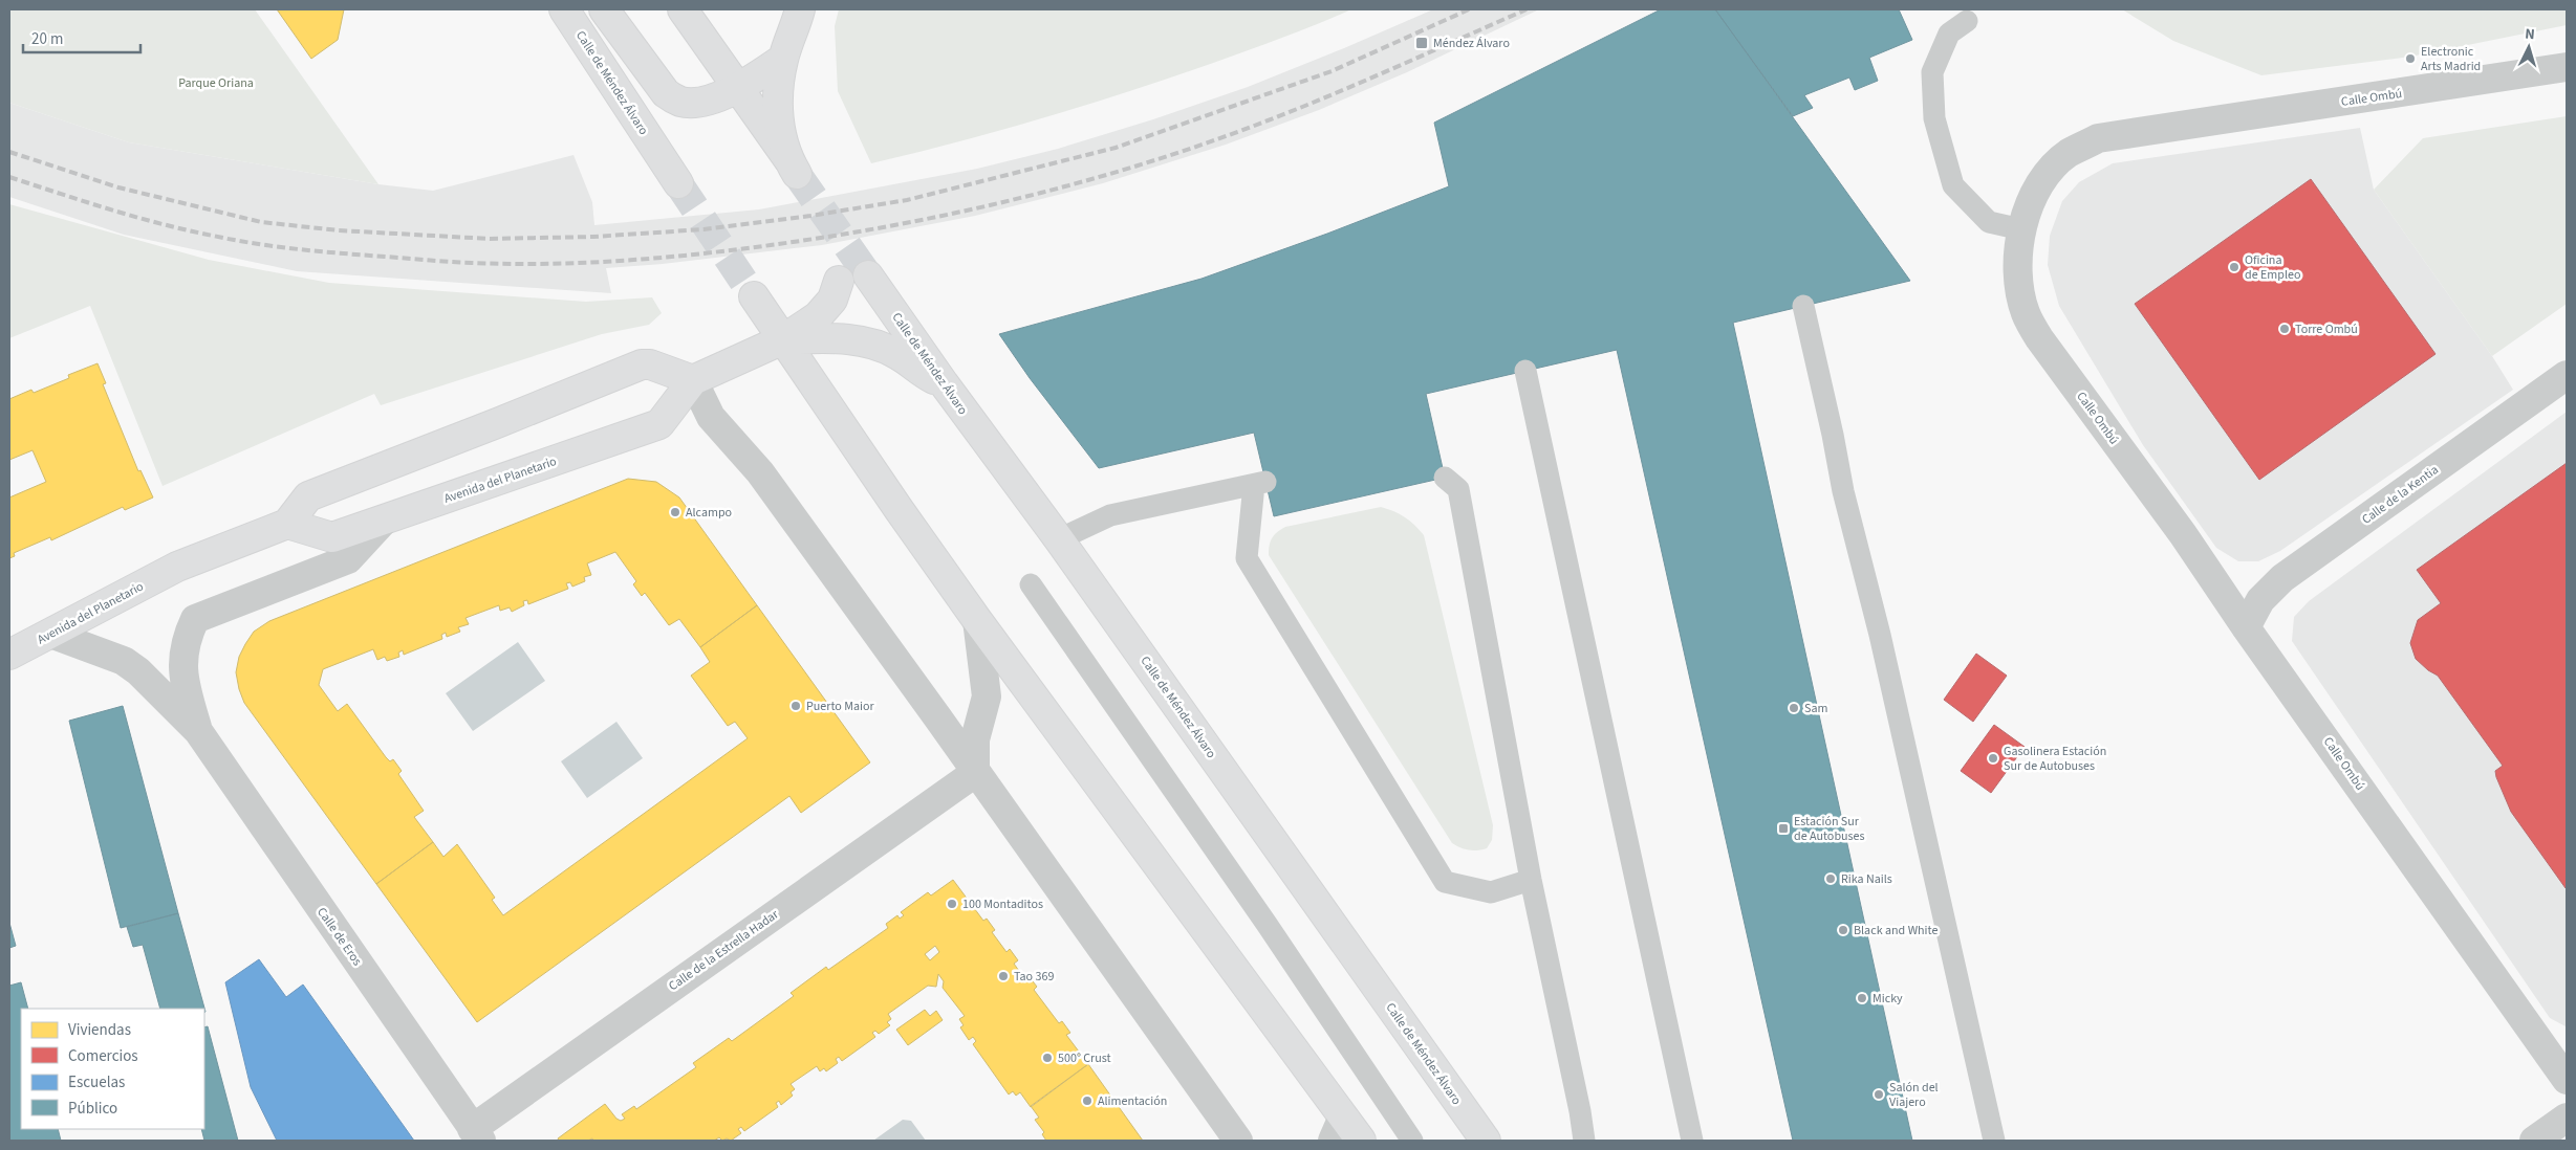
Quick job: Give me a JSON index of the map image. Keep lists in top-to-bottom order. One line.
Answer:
{"streets":{"main road":["Calle de Méndez Álvaro","Avenida del Planetario"],"street":["Calle Ombú","Calle de la Kentia","Calle de Eros","Calle de la Estrella Hadar"]},"crossings":[["Calle Ombú","Calle de la Kentia"],["Avenida del Planetario","Calle de Eros"],["Calle de Eros","Calle de la Estrella Hadar"]],"parks":["Parque Oriana"],"places":{"transit":["Méndez Álvaro","Estación Sur de Autobuses"],"other":["Electronic Arts Madrid","Oficina de Empleo","Torre Ombú","Alcampo","Puerto Maior","Sam","Gasolinera Estación Sur de Autobuses","Rika Nails","100 Montaditos","Black and White","Tao 369","Micky","500° Crust","Salón del Viajero","Alimentación"]},"legend":["Viviendas","Comercios","Escuelas","Público"],"scale_bar":"20 m","north":"top"}
